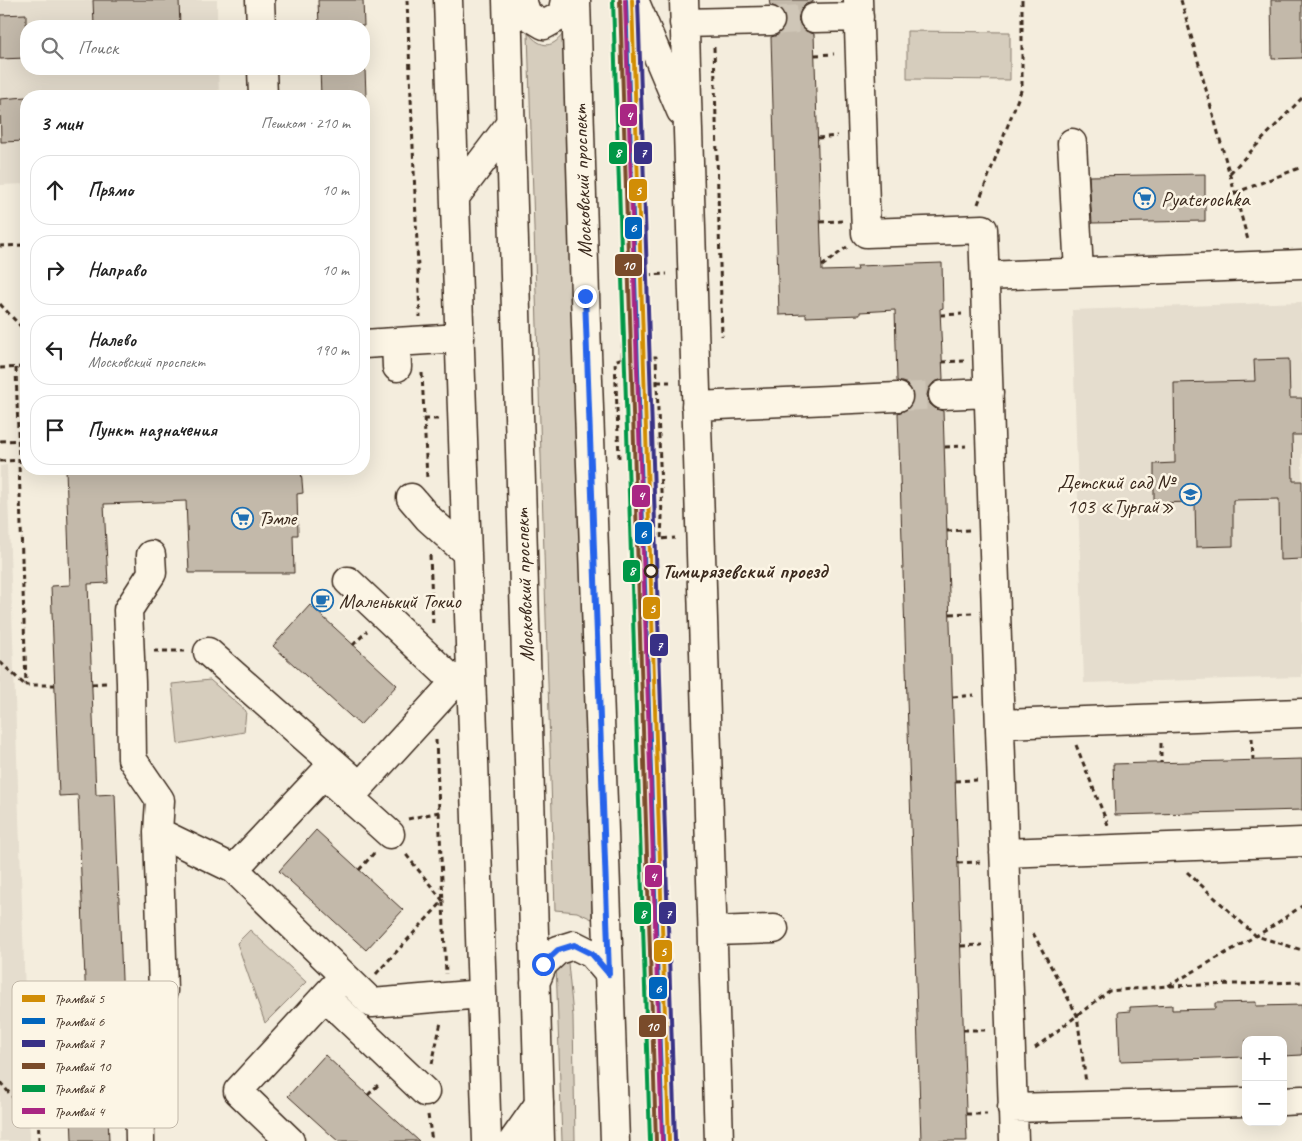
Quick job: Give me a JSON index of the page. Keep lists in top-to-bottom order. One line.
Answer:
{"streets":{"street":["Московский проспект"]},"places":{"supermarket":["Pyaterochka","Тэмле"],"school or university":["Детский сад № 103 «Тургай»"],"other":["Тимирязевский проезд"],"cafe":["Маленький Токио"]},"lines":["tram line 5","tram line 6","tram line 7","tram line 10","tram line 8","tram line 4"],"legend":["Трамвай 5","Трамвай 6","Трамвай 7","Трамвай 10","Трамвай 8","Трамвай 4"],"page":{"search":"Поиск","heading":["3 мин","Пешком · 210 m"],"list":[["Прямо","10 m"],["Направо","10 m"],["Налево","Московский проспект","190 m"],"Пункт назначения"],"map_buttons":["+","−"]}}
